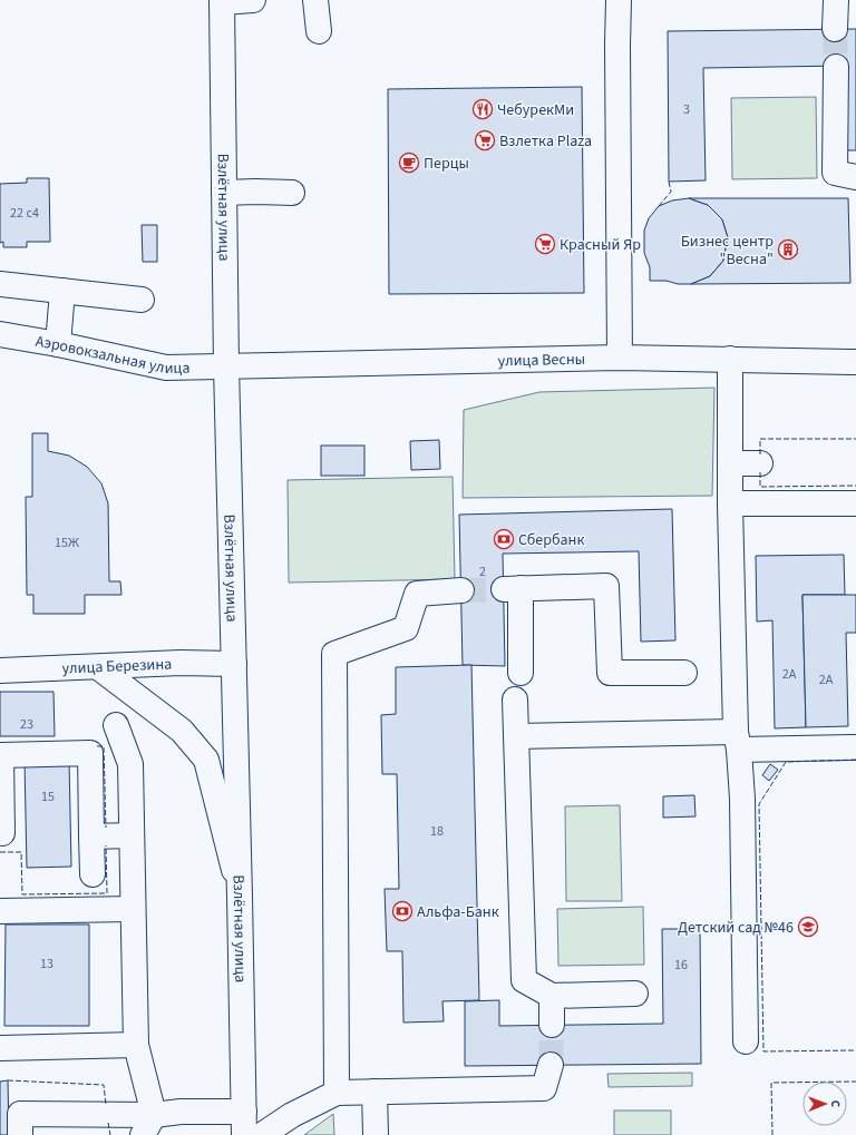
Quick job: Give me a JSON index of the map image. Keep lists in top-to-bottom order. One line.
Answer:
{"streets":{"street":["Взлётная улица","Аэровокзальная улица","улица Весны","улица Березина"]},"crossings":[["Взлётная улица","Аэровокзальная улица"],["Взлётная улица","улица Весны"],["Взлётная улица","улица Березина"],["Аэровокзальная улица","улица Весны"]],"places":{"restaurant":["ЧебурекМи"],"supermarket":["Взлетка Plaza","Красный Яр"],"cafe":["Перцы"],"building":["Бизнес центр \"Весна\""],"bank":["Сбербанк","Альфа-Банк"],"school or university":["Детский сад №46"]},"house_numbers":["3","22 с4","15Ж","2","2А","2А","23","15","18","13","16"],"north":"right"}
